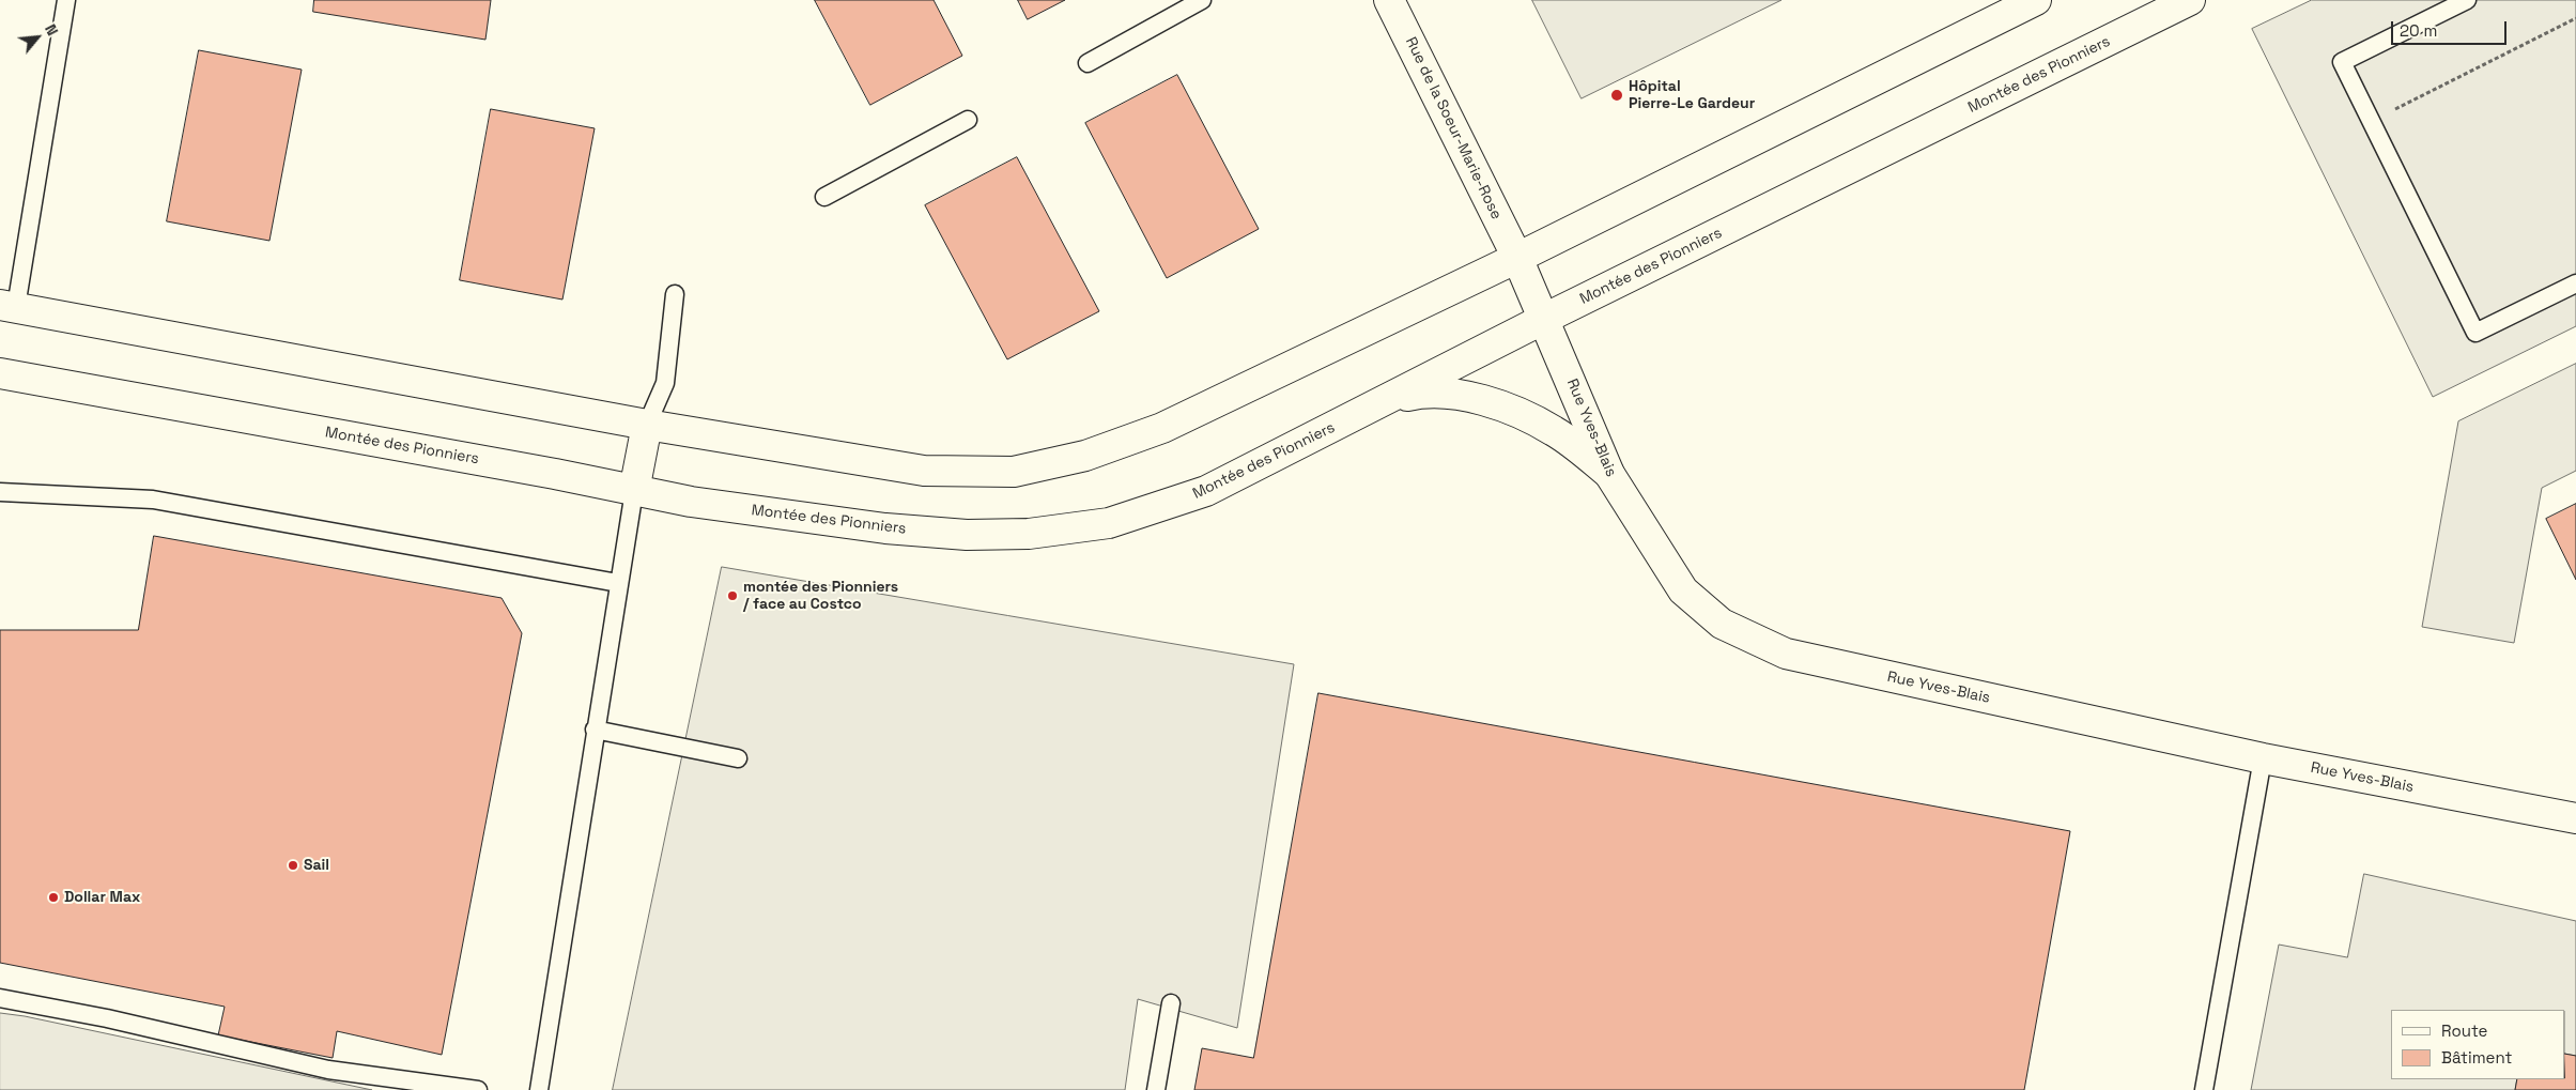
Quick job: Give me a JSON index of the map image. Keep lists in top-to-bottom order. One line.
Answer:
{"streets":{"street":["Montée des Pionniers","Rue de la Soeur-Marie-Rose","Rue Yves-Blais"]},"crossings":[["Montée des Pionniers","Rue Yves-Blais"],["Rue de la Soeur-Marie-Rose","Rue Yves-Blais"]],"places":["Hôpital Pierre-Le Gardeur","montée des Pionniers / face au Costco","Sail","Dollar Max"],"legend":["Route","Bâtiment"],"scale_bar":"20 m","north":"top right"}
